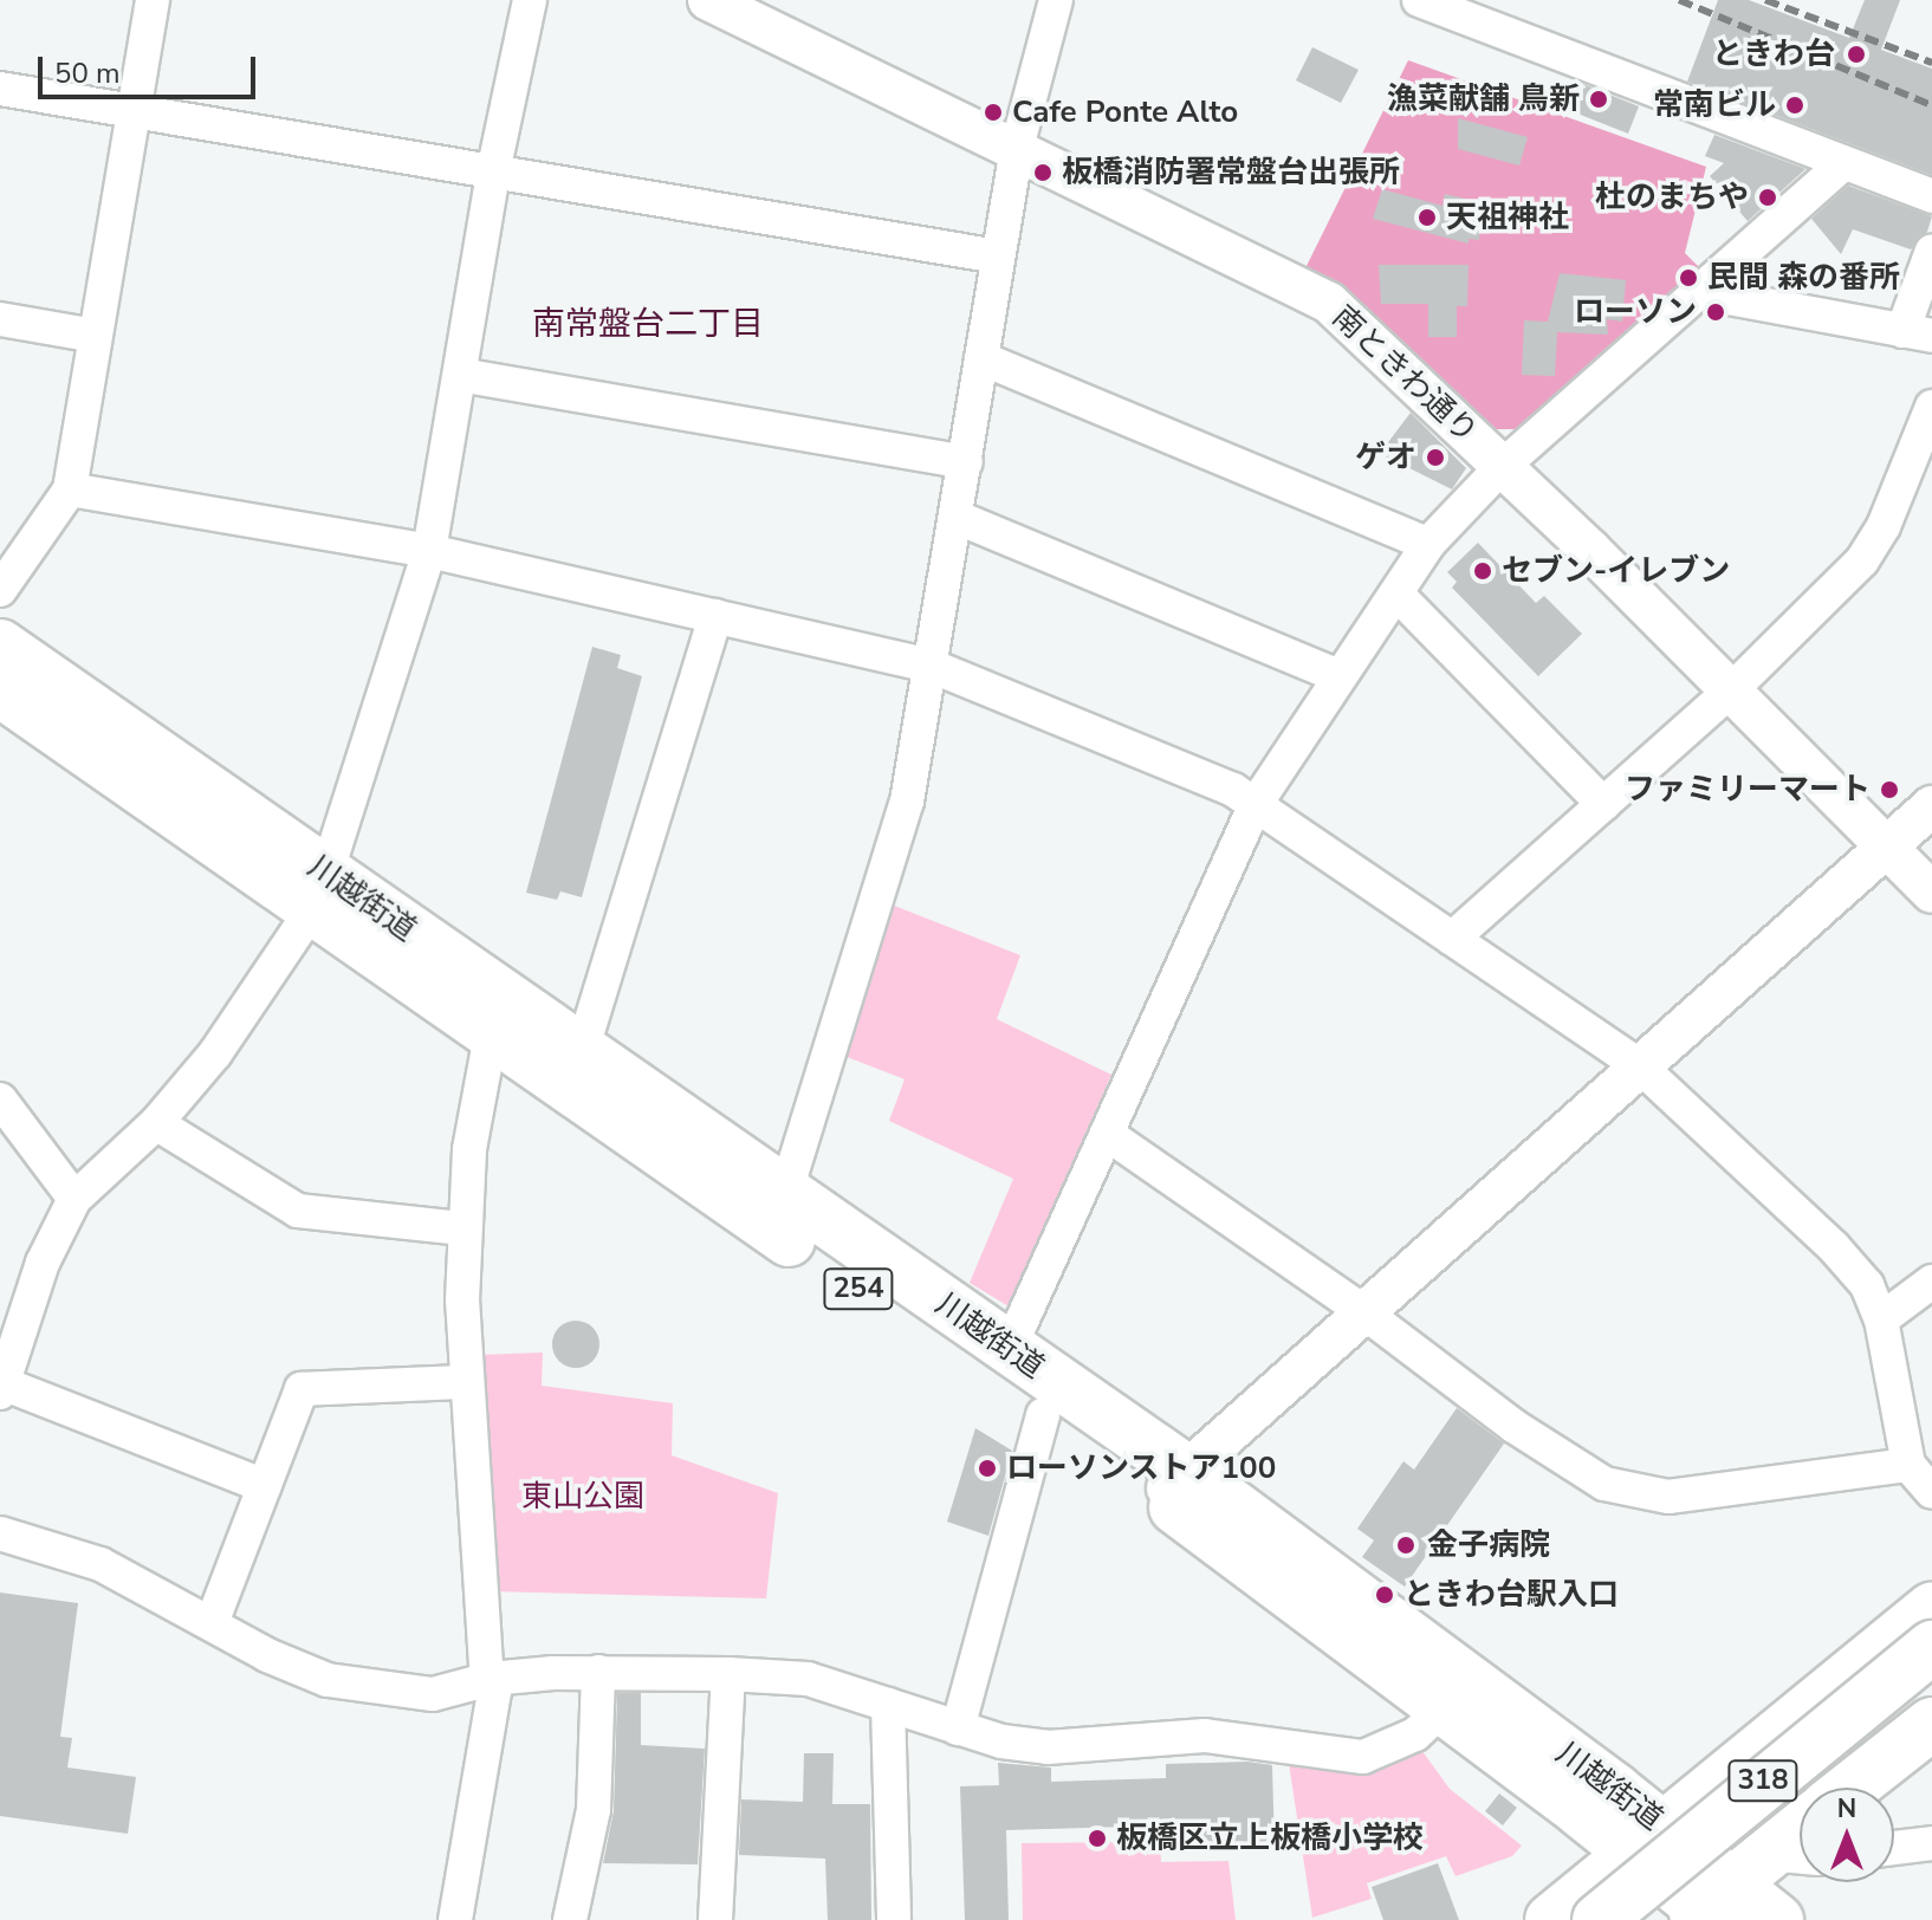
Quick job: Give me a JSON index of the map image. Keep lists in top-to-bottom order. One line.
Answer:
{"streets":{"main road":["川越街道","254","318"],"street":["南ときわ通り"]},"districts":["南常盤台二丁目"],"parks":["東山公園"],"places":["ときわ台","漁菜献舗 鳥新","常南ビル","Cafe Ponte Alto","板橋消防署常盤台出張所","杜のまちや","天祖神社","民間 森の番所","ローソン","ゲオ","セブン-イレブン","ファミリーマート","ローソンストア100","金子病院","ときわ台駅入口","板橋区立上板橋小学校"],"scale_bar":"50 m","north":"top"}
